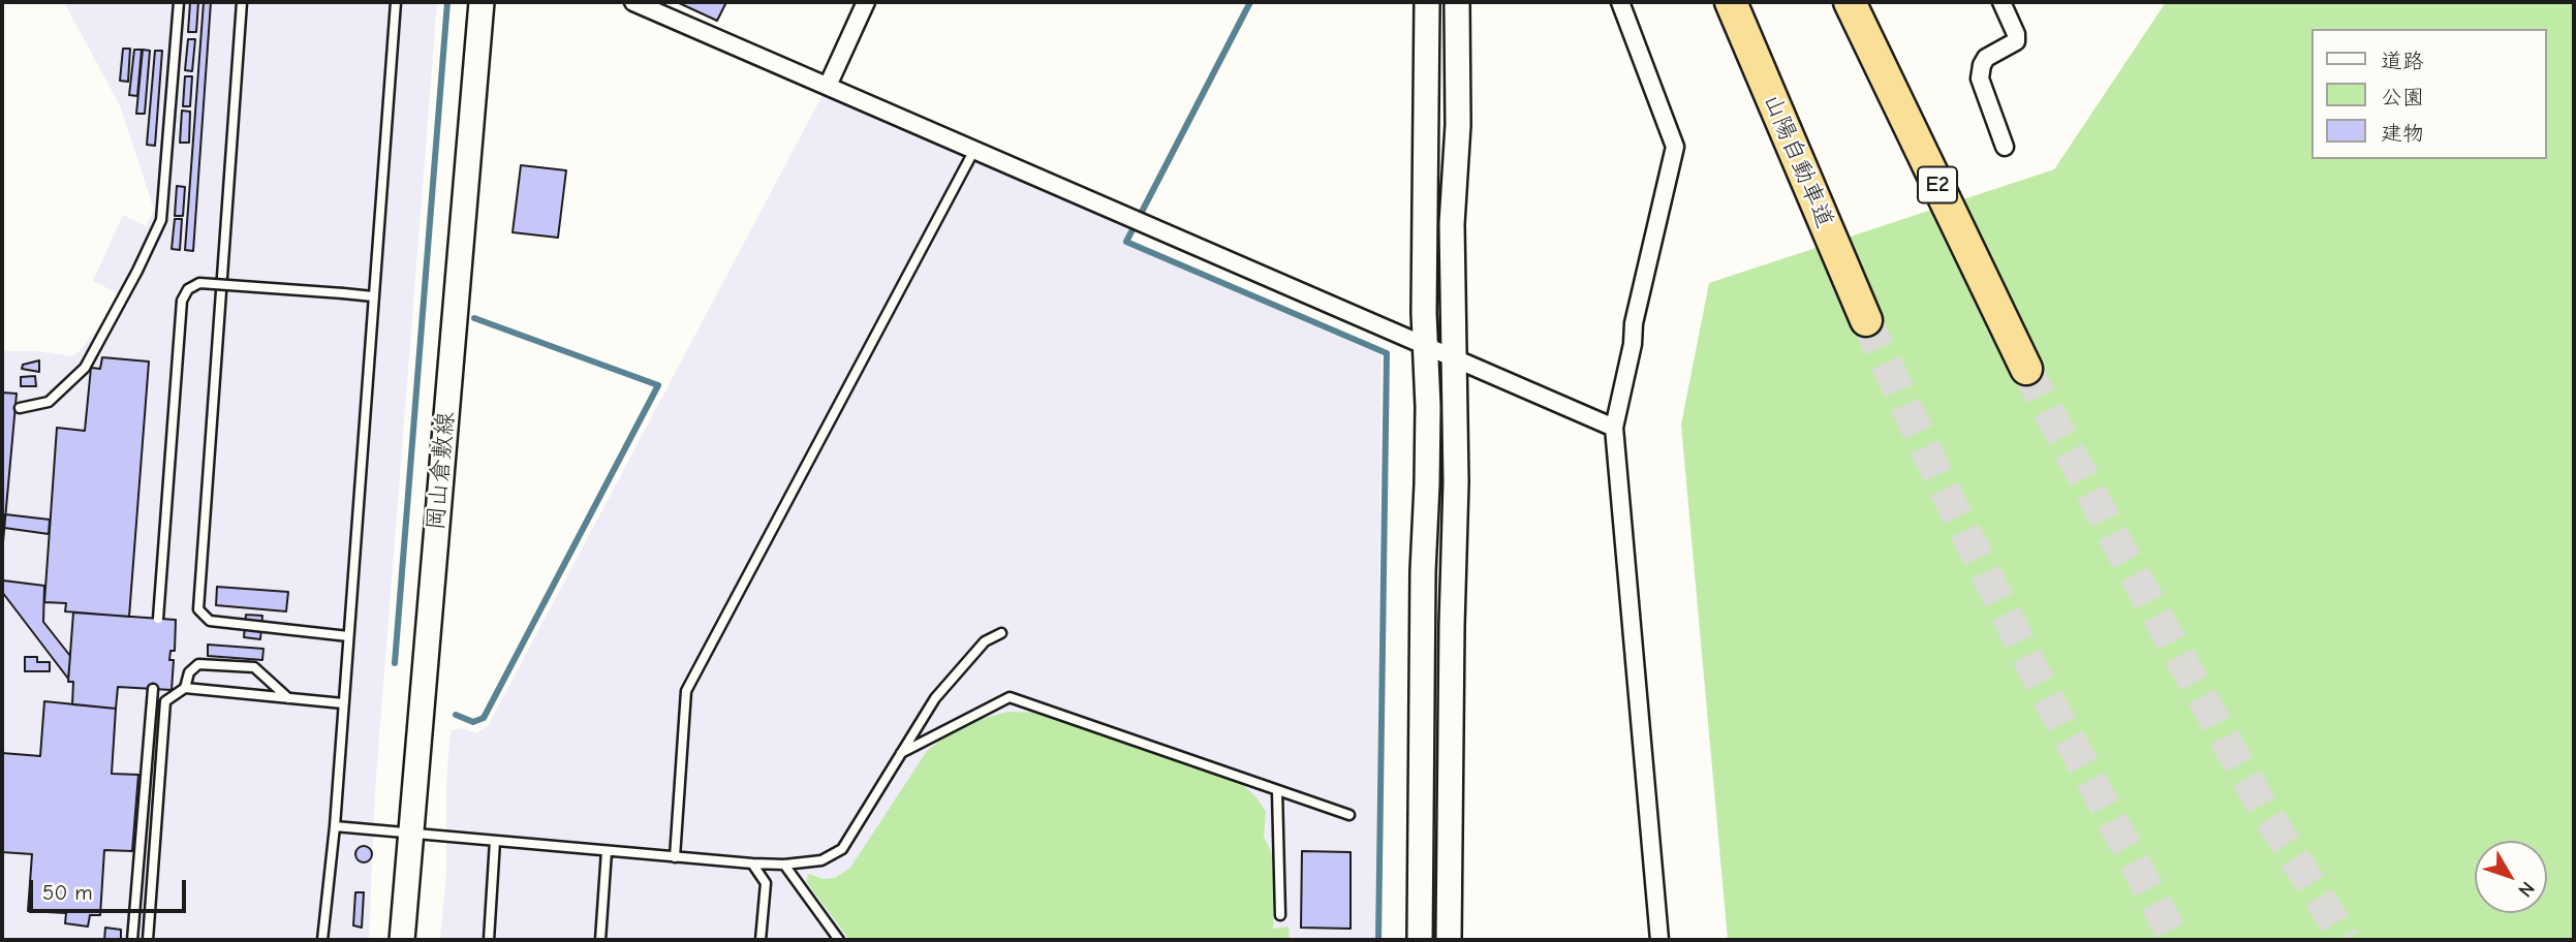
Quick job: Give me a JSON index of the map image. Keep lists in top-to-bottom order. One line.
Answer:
{"streets":{"highway":["山陽自動車道","E2"],"street":["岡山倉敷線"]},"legend":["道路","公園","建物"],"scale_bar":"50 m","north":"bottom right"}
